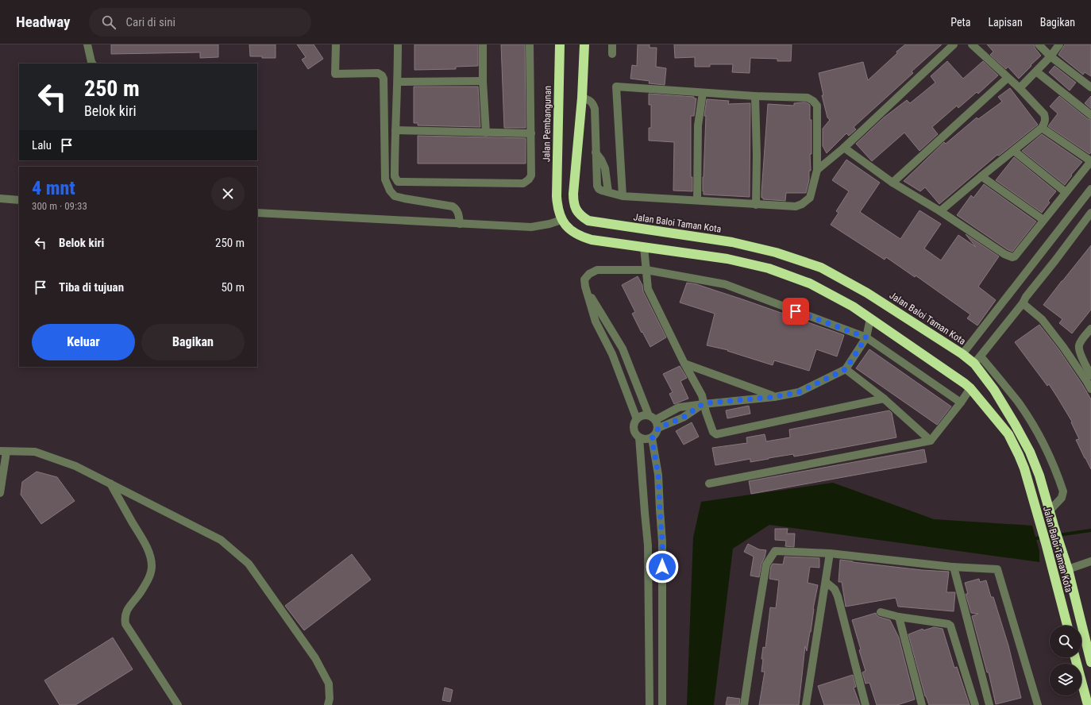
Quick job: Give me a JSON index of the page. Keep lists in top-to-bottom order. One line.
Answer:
{"streets":{"highway":["Jalan Pembangunan","Jalan Baloi Taman Kota"]},"crossings":[["Jalan Pembangunan","Jalan Baloi Taman Kota"]],"page":{"header":"Headway","search":"Cari di sini","nav":["Peta","Lapisan","Bagikan"],"turn":["250 m","Belok kiri"],"then":"Lalu","heading":["4 mnt","300 m · 09:33"],"list":[{"name":"Belok kiri","value":"250 m"},{"name":"Tiba di tujuan","value":"50 m"}],"buttons":["Keluar","Bagikan"]}}
